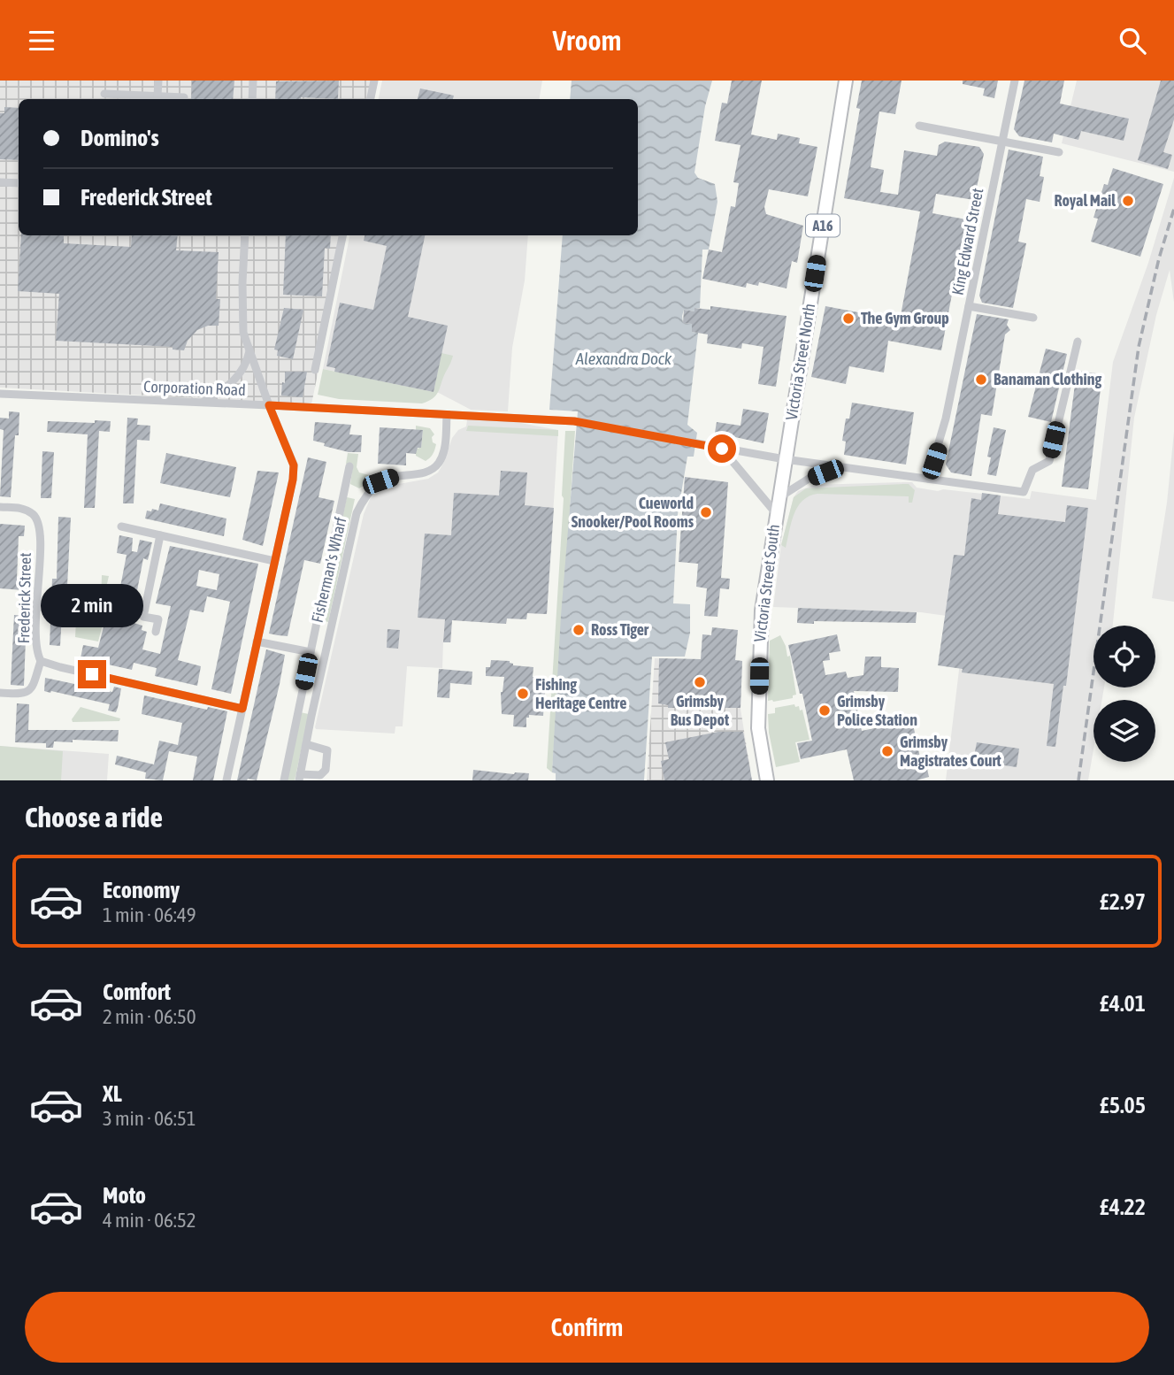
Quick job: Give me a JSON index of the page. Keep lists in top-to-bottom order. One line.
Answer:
{"streets":{"highway":["A16","Victoria Street North","Victoria Street South"],"street":["King Edward Street","Corporation Road","Fisherman's Wharf","Frederick Street"]},"crossings":[["King Edward Street","Corporation Road"],["Victoria Street North","Corporation Road"],["Victoria Street North","Victoria Street South"],["Corporation Road","Fisherman's Wharf"],["Corporation Road","Victoria Street South"]],"water":["Alexandra Dock"],"places":["Royal Mail","The Gym Group","Banaman Clothing","Cueworld Snooker/Pool Rooms","Ross Tiger","Grimsby Bus Depot","Fishing Heritage Centre","Grimsby Police Station","Grimsby Magistrates Court"],"page":{"header":"Vroom","banner":["Domino's","Frederick Street"],"bubble":"2 min","heading":"Choose a ride","list":[{"name":"Economy","note":"1 min · 06:49","value":"£2.97"},{"name":"Comfort","note":"2 min · 06:50","value":"£4.01"},{"name":"XL","note":"3 min · 06:51","value":"£5.05"},{"name":"Moto","note":"4 min · 06:52","value":"£4.22"}],"buttons":"Confirm"}}
